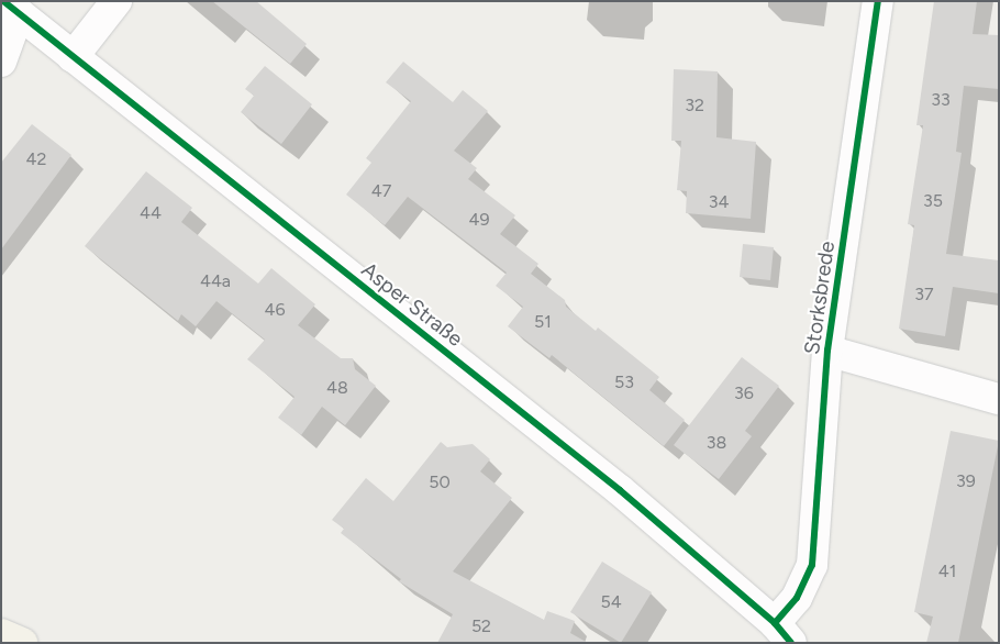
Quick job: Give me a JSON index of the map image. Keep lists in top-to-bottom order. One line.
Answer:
{"streets":{"street":["Storksbrede","Asper Straße"]},"crossings":[["Storksbrede","Asper Straße"]],"house_numbers":["33","32","42","47","35","34","44","49","44a","37","46","51","53","48","36","38","39","50","41","54","52"]}
